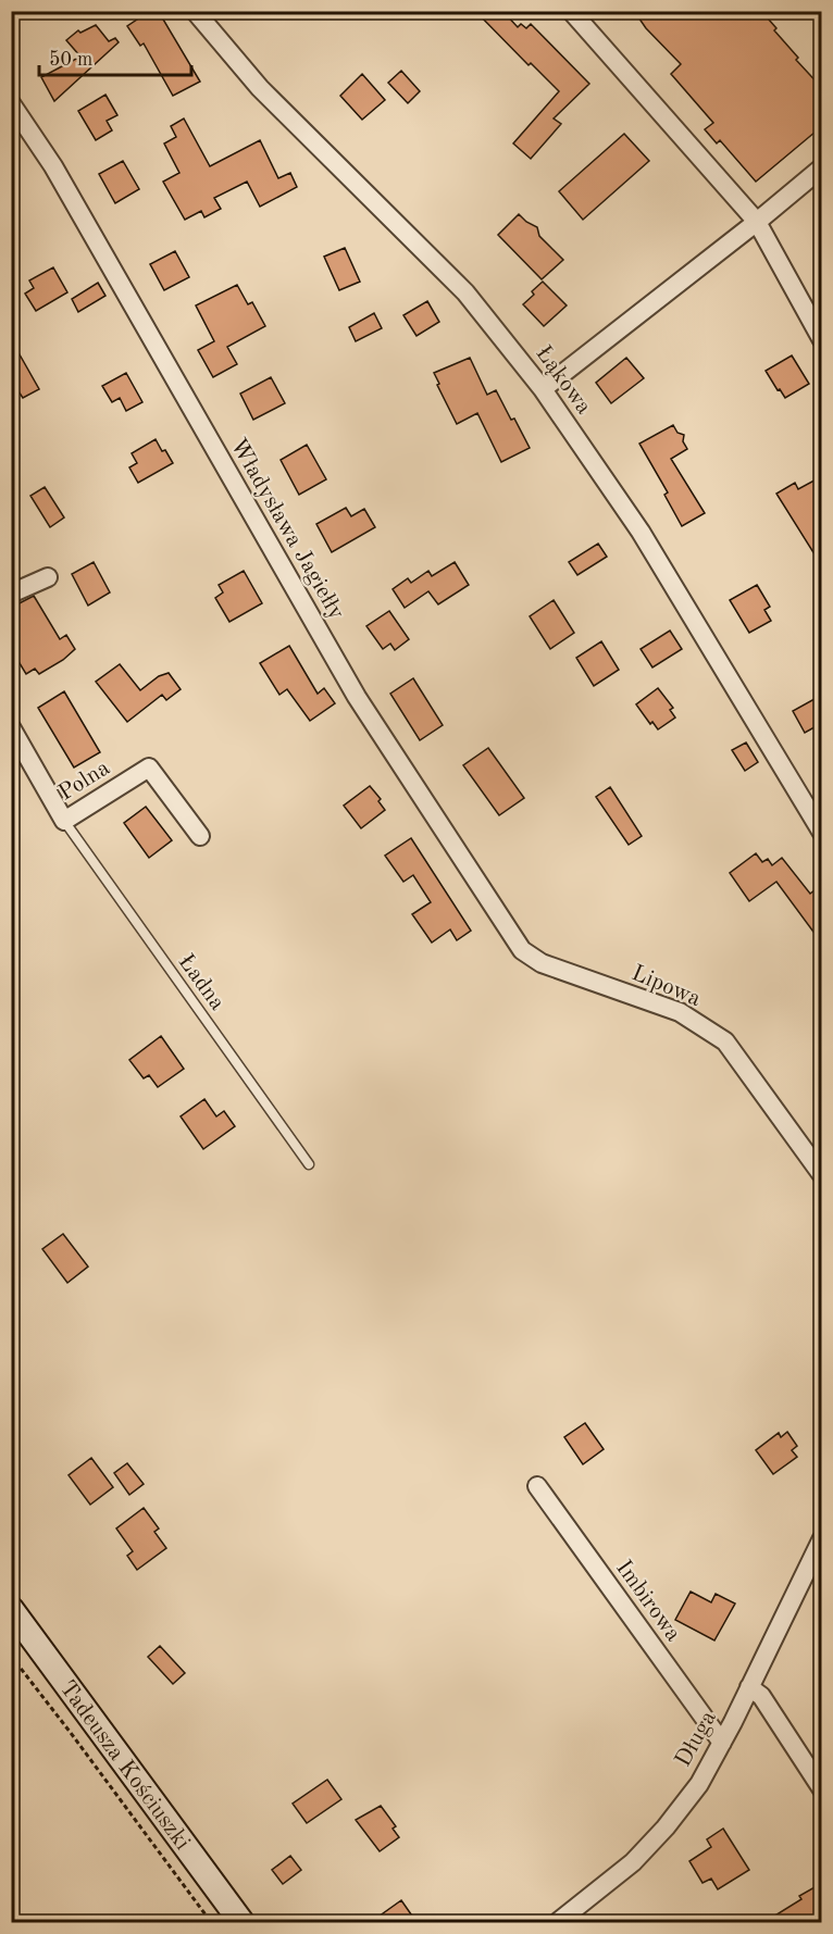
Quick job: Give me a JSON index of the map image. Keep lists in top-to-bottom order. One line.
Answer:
{"streets":{"main road":["Tadeusza Kościuszki"],"street":["Łąkowa","Władysława Jagiełły","Polna","Lipowa","Imbirowa","Długa"],"lane":["Ładna"]},"crossings":[["Władysława Jagiełły","Lipowa"],["Polna","Ładna"],["Imbirowa","Długa"]],"scale_bar":"50 m"}
